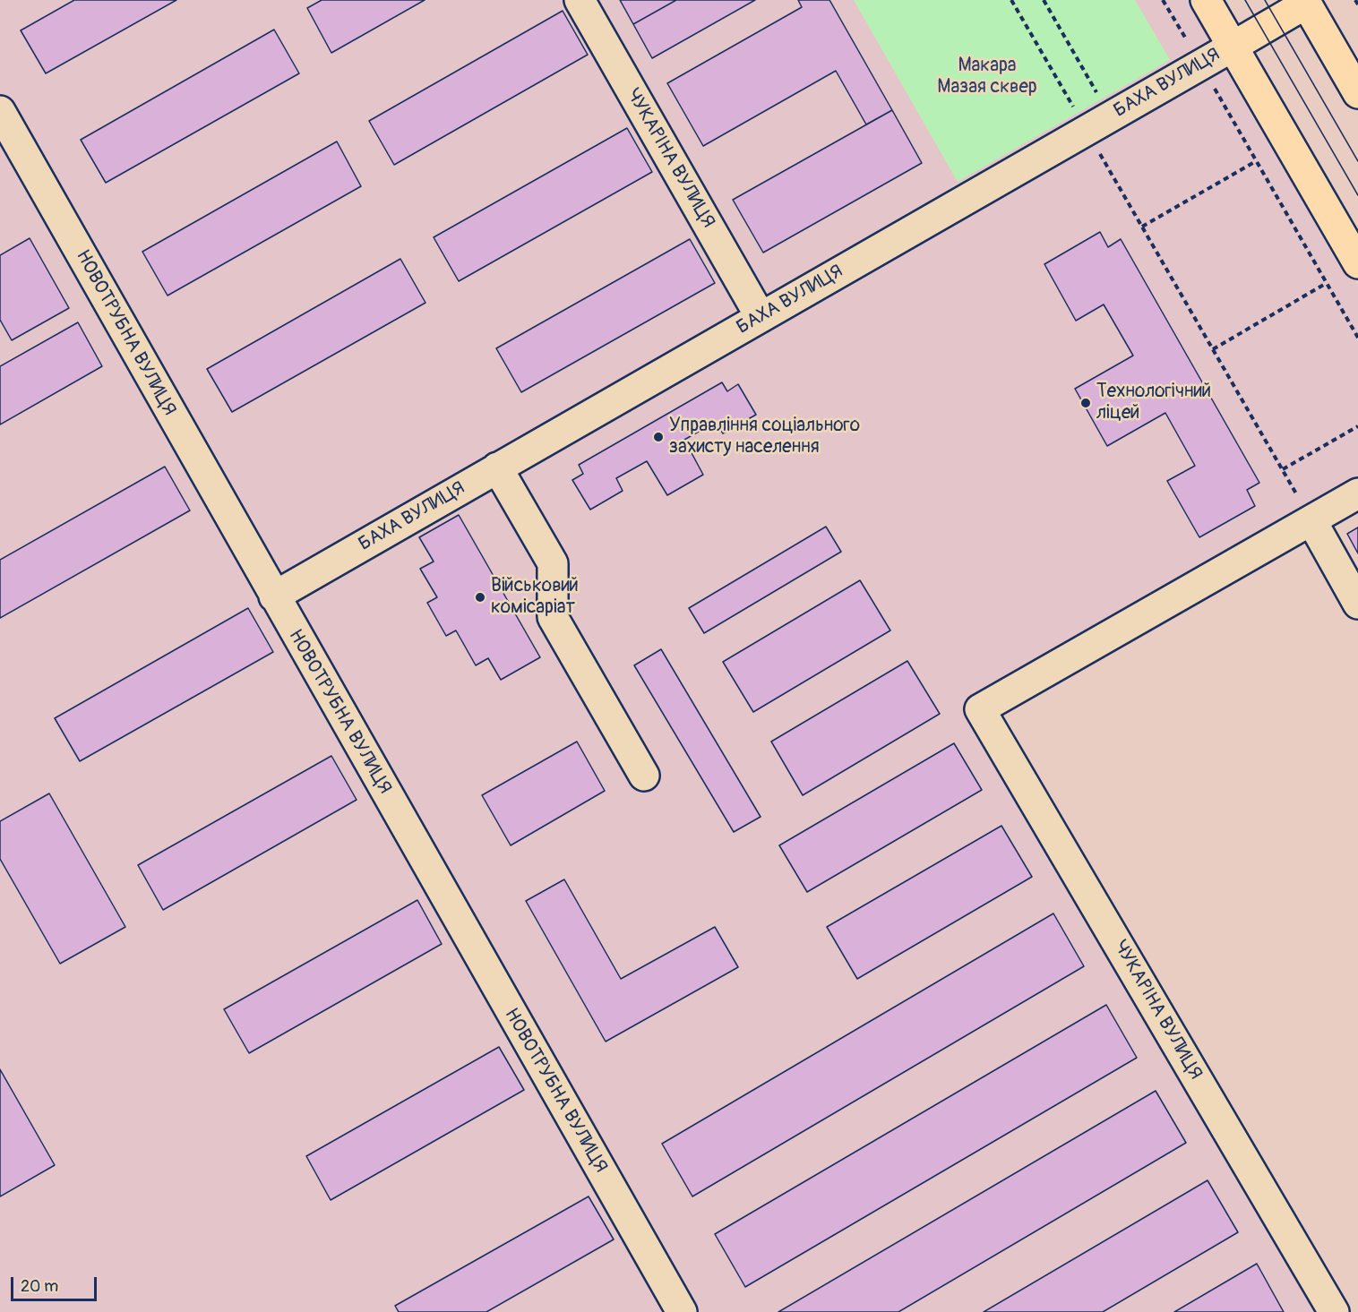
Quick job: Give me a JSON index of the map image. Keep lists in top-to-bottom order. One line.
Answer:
{"streets":{"main road":["БАХА ВУЛИЦЯ"],"street":["ЧУКАРІНА ВУЛИЦЯ","НОВОТРУБНА ВУЛИЦЯ"]},"crossings":[["БАХА ВУЛИЦЯ","ЧУКАРІНА ВУЛИЦЯ"],["БАХА ВУЛИЦЯ","НОВОТРУБНА ВУЛИЦЯ"]],"parks":["Макара Мазая сквер"],"places":["Технологічний ліцей","Управління соціального захисту населення","Військовий комісаріат"],"scale_bar":"20 m"}
